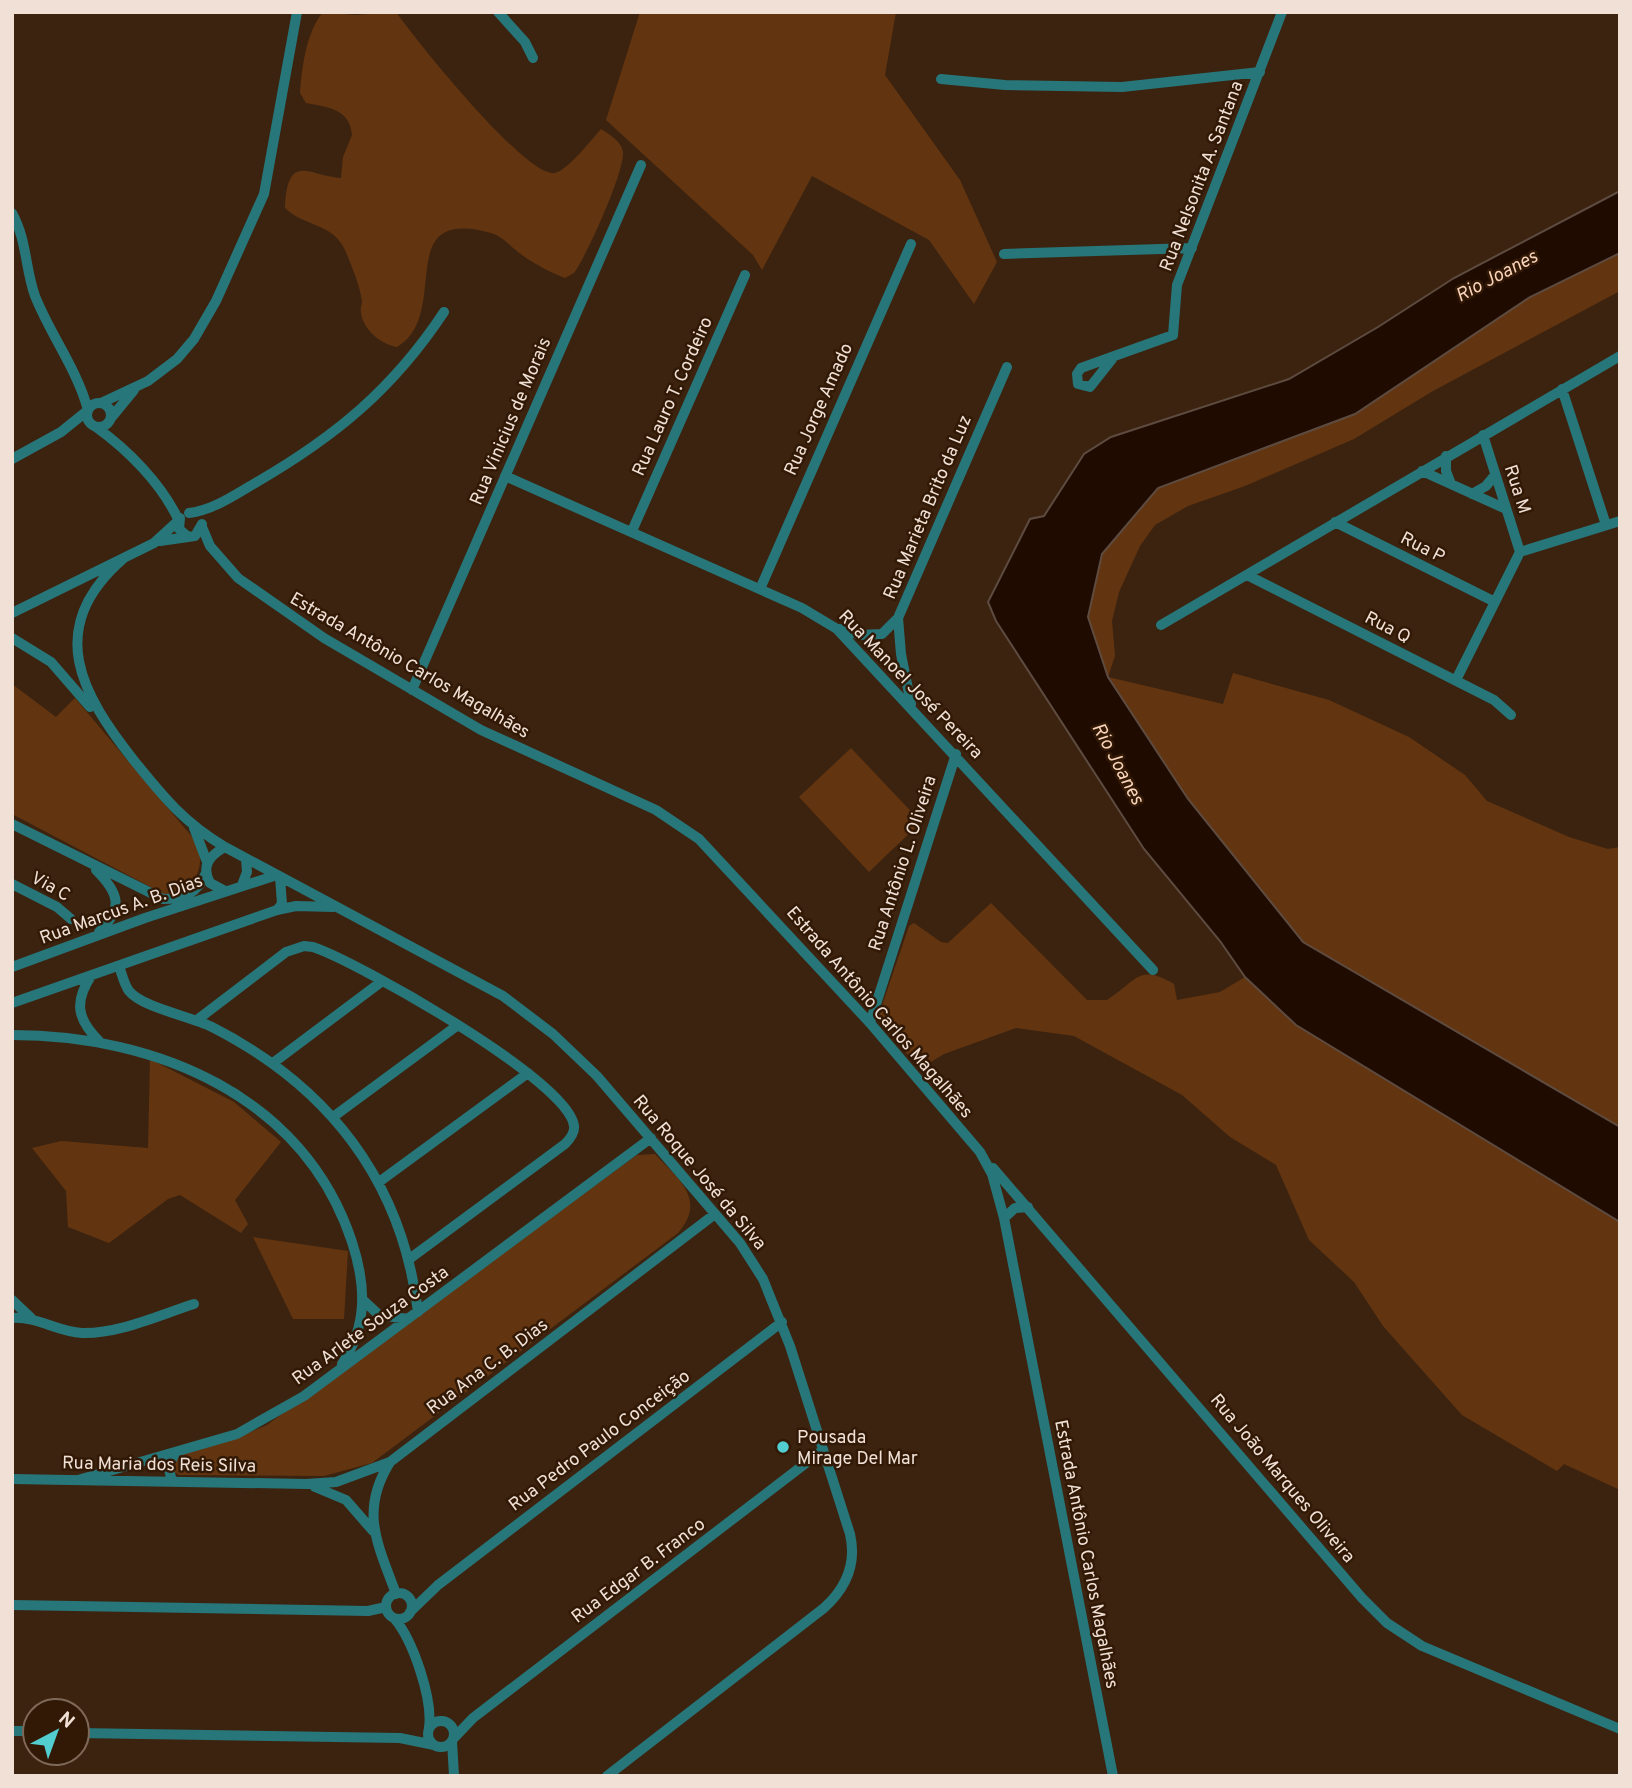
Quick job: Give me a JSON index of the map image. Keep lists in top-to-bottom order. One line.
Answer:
{"streets":{"street":["Rua Nelsonita A. Santana","Rua Lauro T. Cordeiro","Rua Jorge Amado","Rua Vinicius de Morais","Rua M","Rua Marieta Brito da Luz","Rua P","Rua Q","Estrada Antônio Carlos Magalhães","Rua Manoel José Pereira","Rua Antônio L. Oliveira","Via C","Rua Marcus A. B. Dias","Rua Roque José da Silva","Rua Arlete Souza Costa","Rua Ana C. B. Dias","Rua Pedro Paulo Conceição","Rua Maria dos Reis Silva","Rua João Marques Oliveira","Rua Edgar B. Franco"]},"crossings":[["Rua Lauro T. Cordeiro","Rua Manoel José Pereira"],["Rua Jorge Amado","Rua Manoel José Pereira"],["Rua Vinicius de Morais","Estrada Antônio Carlos Magalhães"],["Rua Vinicius de Morais","Rua Manoel José Pereira"],["Rua Marieta Brito da Luz","Rua Manoel José Pereira"],["Estrada Antônio Carlos Magalhães","Rua Antônio L. Oliveira"],["Estrada Antônio Carlos Magalhães","Rua João Marques Oliveira"],["Rua Manoel José Pereira","Rua Antônio L. Oliveira"],["Rua Marcus A. B. Dias","Rua Roque José da Silva"],["Rua Roque José da Silva","Rua Arlete Souza Costa"],["Rua Roque José da Silva","Rua Ana C. B. Dias"],["Rua Roque José da Silva","Rua Pedro Paulo Conceição"],["Rua Roque José da Silva","Rua Edgar B. Franco"],["Rua Arlete Souza Costa","Rua Maria dos Reis Silva"],["Rua Ana C. B. Dias","Rua Pedro Paulo Conceição"],["Rua Ana C. B. Dias","Rua Maria dos Reis Silva"]],"water":["Rio Joanes"],"places":["Pousada Mirage Del Mar"],"north":"top right"}
